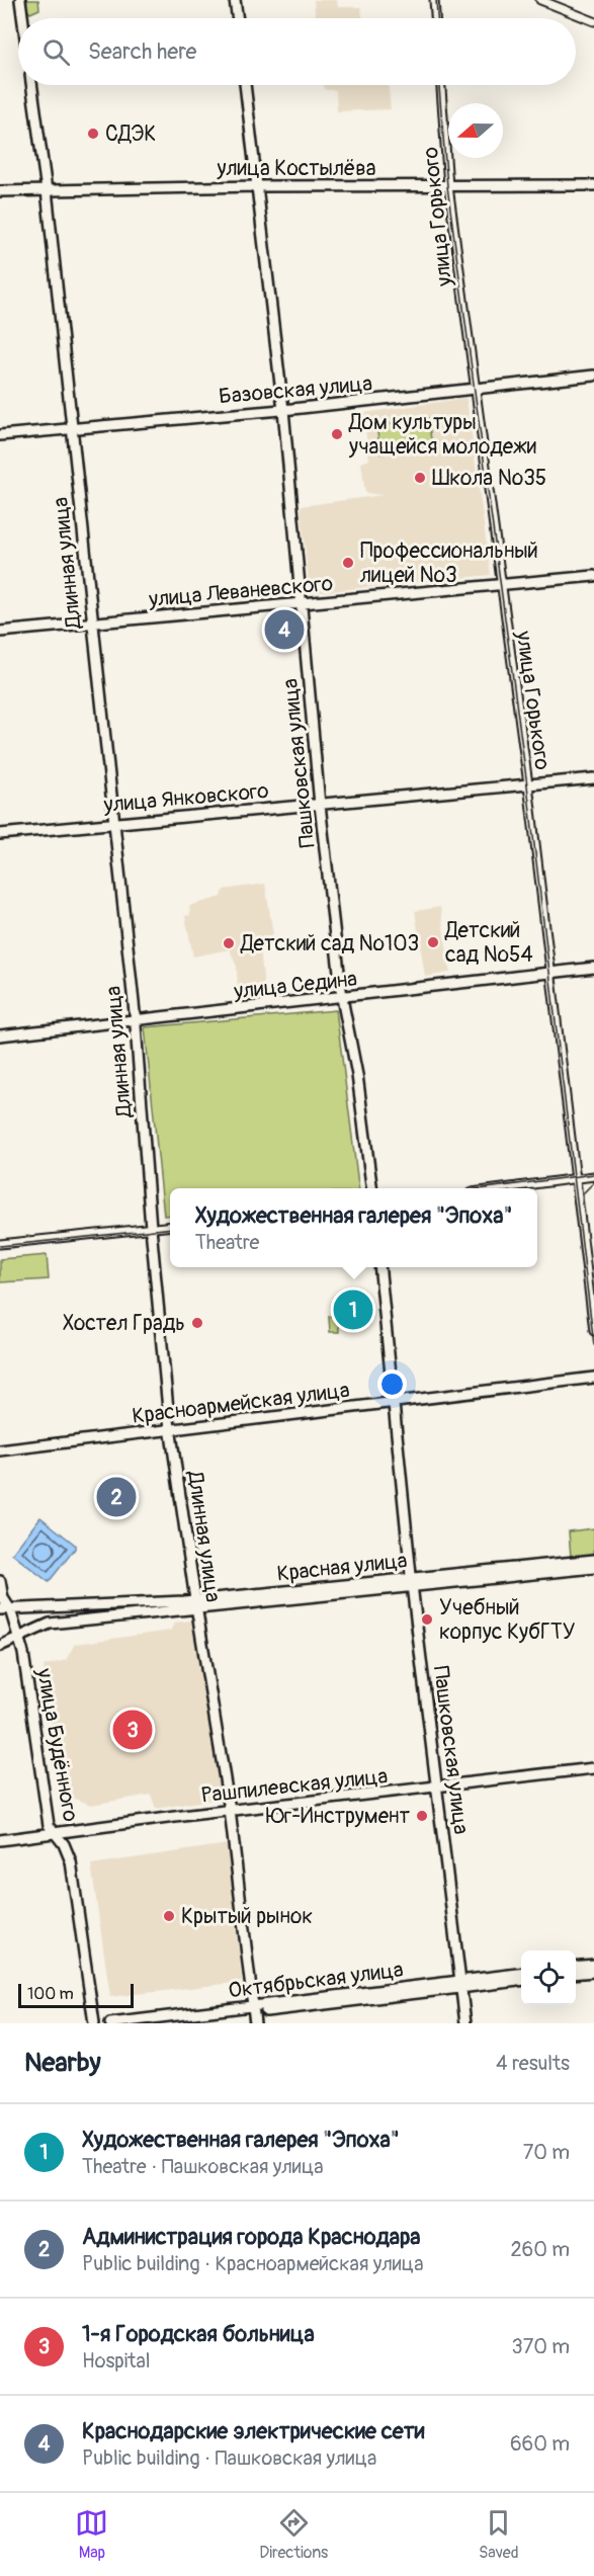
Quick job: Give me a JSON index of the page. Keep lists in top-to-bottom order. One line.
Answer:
{"streets":{"street":["улица Костылёва","улица Горького","Базовская улица","Длинная улица","улица Леваневского","Пашковская улица","улица Янковского","улица Седина","Красноармейская улица","Красная улица","улица Будённого","Рашпилевская улица","Октябрьская улица"]},"crossings":[["улица Костылёва","улица Горького"],["улица Костылёва","Длинная улица"],["улица Костылёва","Пашковская улица"],["улица Горького","Базовская улица"],["улица Горького","улица Леваневского"],["улица Горького","улица Янковского"],["улица Горького","улица Седина"],["Базовская улица","Длинная улица"],["Базовская улица","Пашковская улица"],["Длинная улица","улица Леваневского"],["Длинная улица","улица Янковского"],["Длинная улица","улица Седина"],["Длинная улица","Красноармейская улица"],["Длинная улица","Красная улица"],["Длинная улица","Рашпилевская улица"],["Длинная улица","Октябрьская улица"],["улица Леваневского","Пашковская улица"],["Пашковская улица","улица Янковского"],["Пашковская улица","улица Седина"],["Пашковская улица","Красноармейская улица"],["Пашковская улица","Красная улица"],["Пашковская улица","Рашпилевская улица"],["Пашковская улица","Октябрьская улица"],["Красная улица","улица Будённого"],["улица Будённого","Рашпилевская улица"]],"places":["СДЭК","Дом культуры учащейся молодежи","Школа №35","Профессиональный лицей №3","Детский сад №54","Детский сад №103","Хостел Градь","Учебный корпус КубГТУ","Юг-Инструмент","Крытый рынок"],"scale_bar":"100 m","north":"left","page":{"search":"Search here","pins":["4","1","2","3"],"popup":["Художественная галерея \"Эпоха\"","Theatre"],"scale":"100 m","heading":["Nearby","4 results"],"list":[{"mark":"1","name":"Художественная галерея \"Эпоха\"","note":"Theatre · Пашковская улица","value":"70 m"},{"mark":"2","name":"Администрация города Краснодара","note":"Public building · Красноармейская улица","value":"260 m"},{"mark":"3","name":"1-я Городская больница","note":"Hospital","value":"370 m"},{"mark":"4","name":"Краснодарские электрические сети","note":"Public building · Пашковская улица","value":"660 m"}],"nav":["Map","Directions","Saved"]}}
